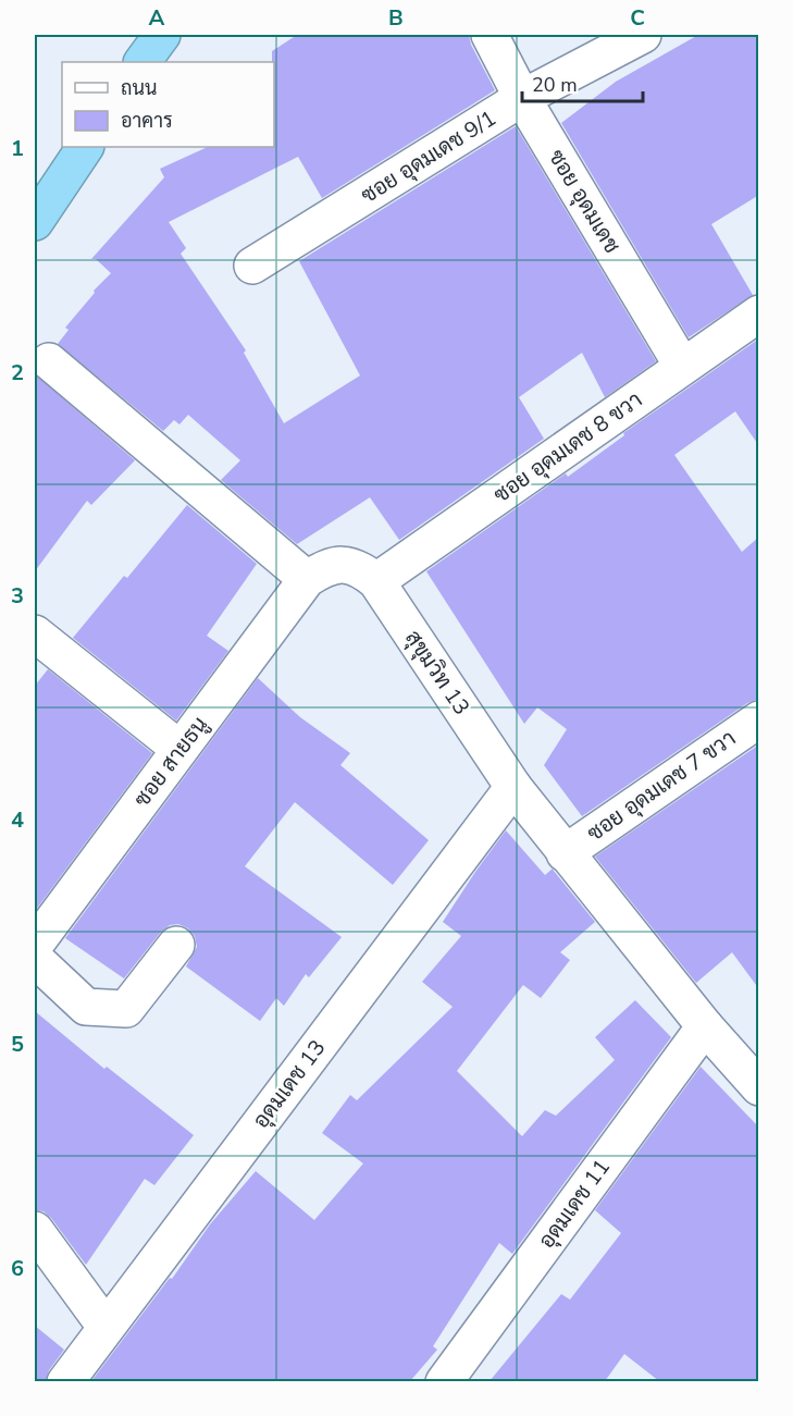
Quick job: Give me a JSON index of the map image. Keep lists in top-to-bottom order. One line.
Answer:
{"streets":{"street":["ซอย อุดมเดช 9/1","ซอย อุดมเดช","ซอย อุดมเดช 8 ขวา","สุขุมวิท 13","ซอย สายธนู","ซอย อุดมเดช 7 ขวา","อุดมเดช 13","อุดมเดช 11"]},"crossings":[["ซอย อุดมเดช 9/1","ซอย อุดมเดช"],["ซอย อุดมเดช","ซอย อุดมเดช 8 ขวา"],["ซอย อุดมเดช 8 ขวา","สุขุมวิท 13"],["สุขุมวิท 13","ซอย สายธนู"],["สุขุมวิท 13","ซอย อุดมเดช 7 ขวา"],["สุขุมวิท 13","อุดมเดช 13"],["สุขุมวิท 13","อุดมเดช 11"]],"legend":["ถนน","อาคาร"],"scale_bar":"20 m","grid":{"columns":["A","B","C"],"rows":["1","2","3","4","5","6"]}}
